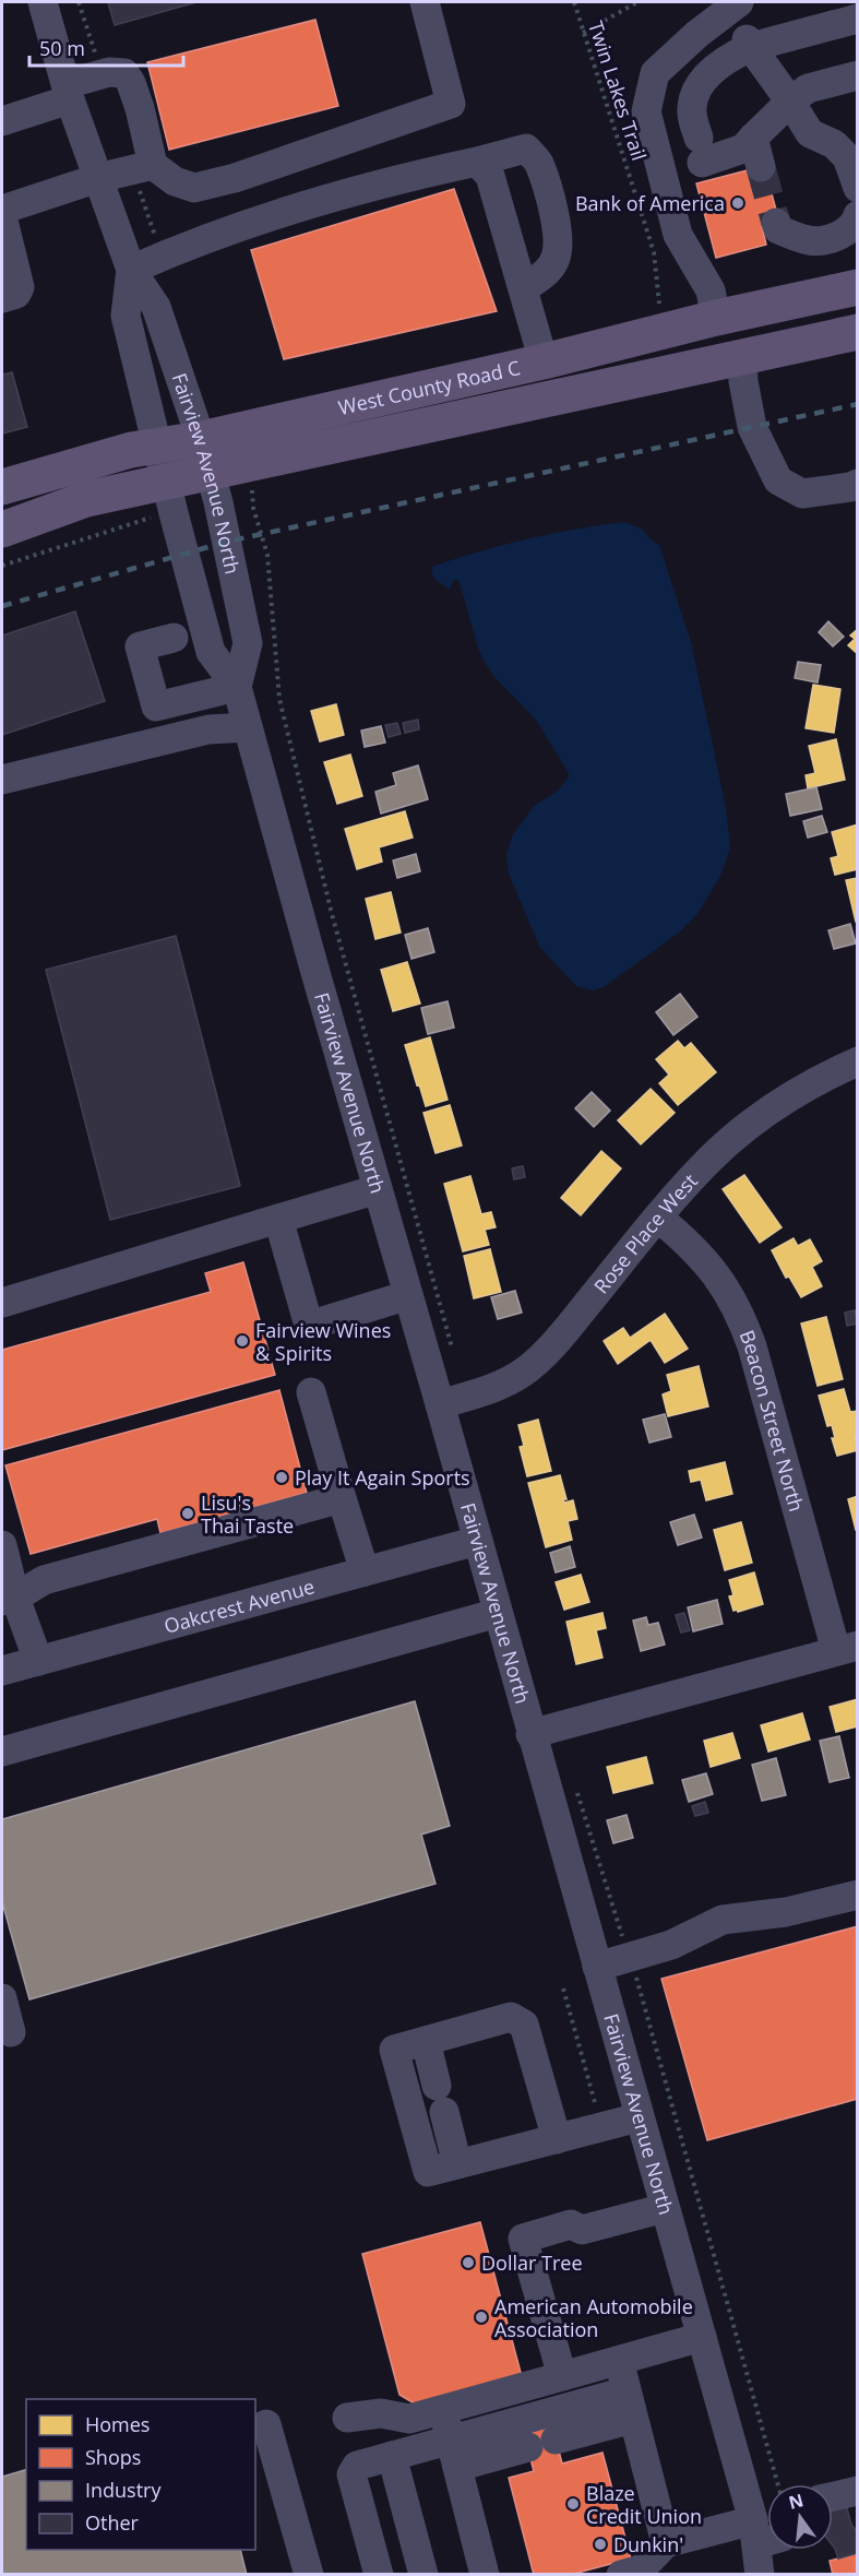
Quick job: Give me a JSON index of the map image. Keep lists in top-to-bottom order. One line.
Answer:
{"streets":{"main road":["West County Road C"],"street":["Fairview Avenue North","Rose Place West","Beacon Street North","Oakcrest Avenue"],"path":["Twin Lakes Trail"]},"crossings":[["West County Road C","Fairview Avenue North"],["Fairview Avenue North","Rose Place West"],["Fairview Avenue North","Oakcrest Avenue"],["Rose Place West","Beacon Street North"]],"places":["Bank of America","Fairview Wines & Spirits","Play It Again Sports","Lisu's Thai Taste","Dollar Tree","American Automobile Association","Blaze Credit Union","Dunkin'"],"legend":["Homes","Shops","Industry","Other"],"scale_bar":"50 m","north":"top"}
